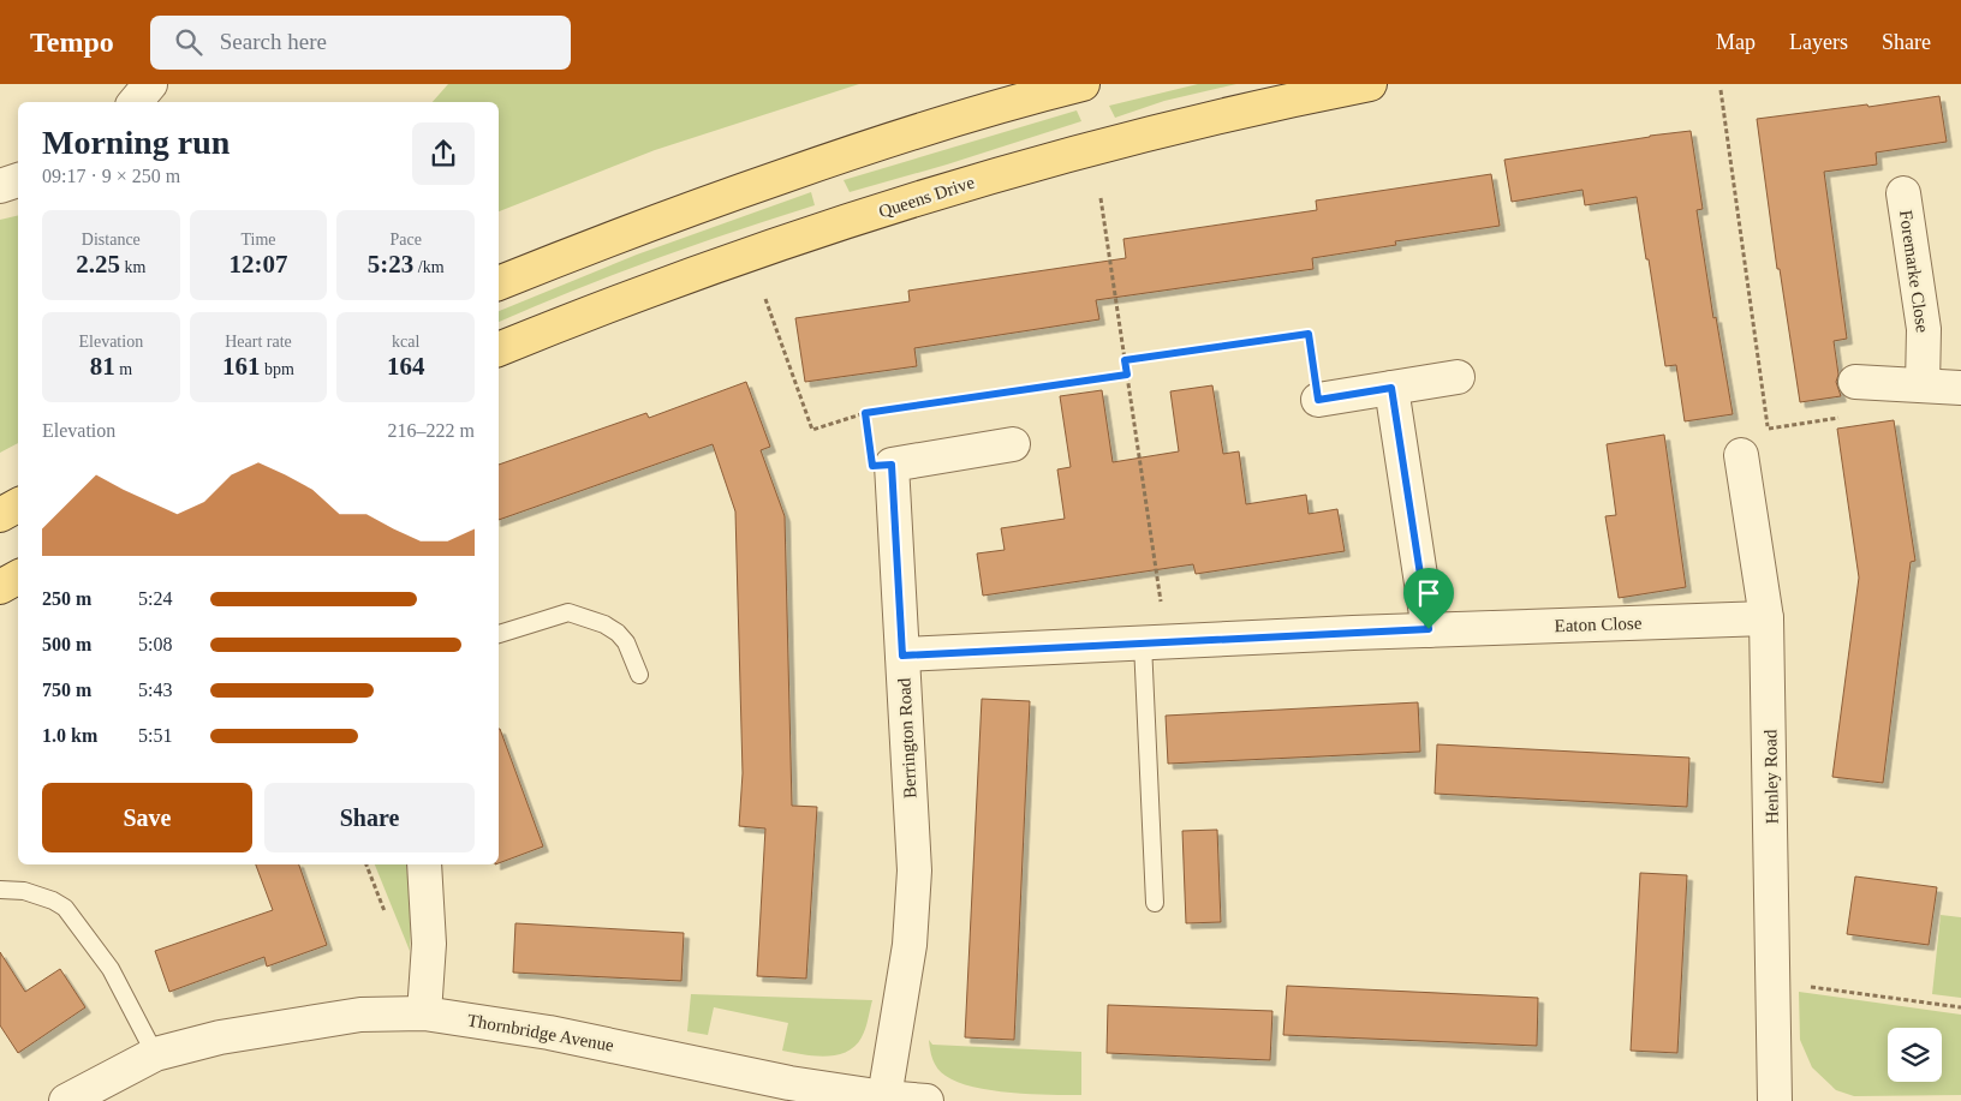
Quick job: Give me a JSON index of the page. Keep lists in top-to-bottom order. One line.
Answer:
{"streets":{"main road":["Queens Drive"],"street":["Foremarke Close","Eaton Close","Berrington Road","Henley Road","Thornbridge Avenue"]},"crossings":[["Eaton Close","Berrington Road"],["Eaton Close","Henley Road"],["Berrington Road","Thornbridge Avenue"]],"page":{"header":"Tempo","search":"Search here","nav":["Map","Layers","Share"],"heading":["Morning run","09:17 · 9 × 250 m"],"stats":[["Distance","2.25 km"],["Time","12:07"],["Pace","5:23 /km"],["Elevation","81 m"],["Heart rate","161 bpm"],["kcal","164"]],"chart":["Elevation","216–222 m"],"list":[{"name":"250 m","note":"5:24"},{"name":"500 m","note":"5:08"},{"name":"750 m","note":"5:43"},{"name":"1.0 km","note":"5:51"}],"buttons":["Save","Share"]}}
